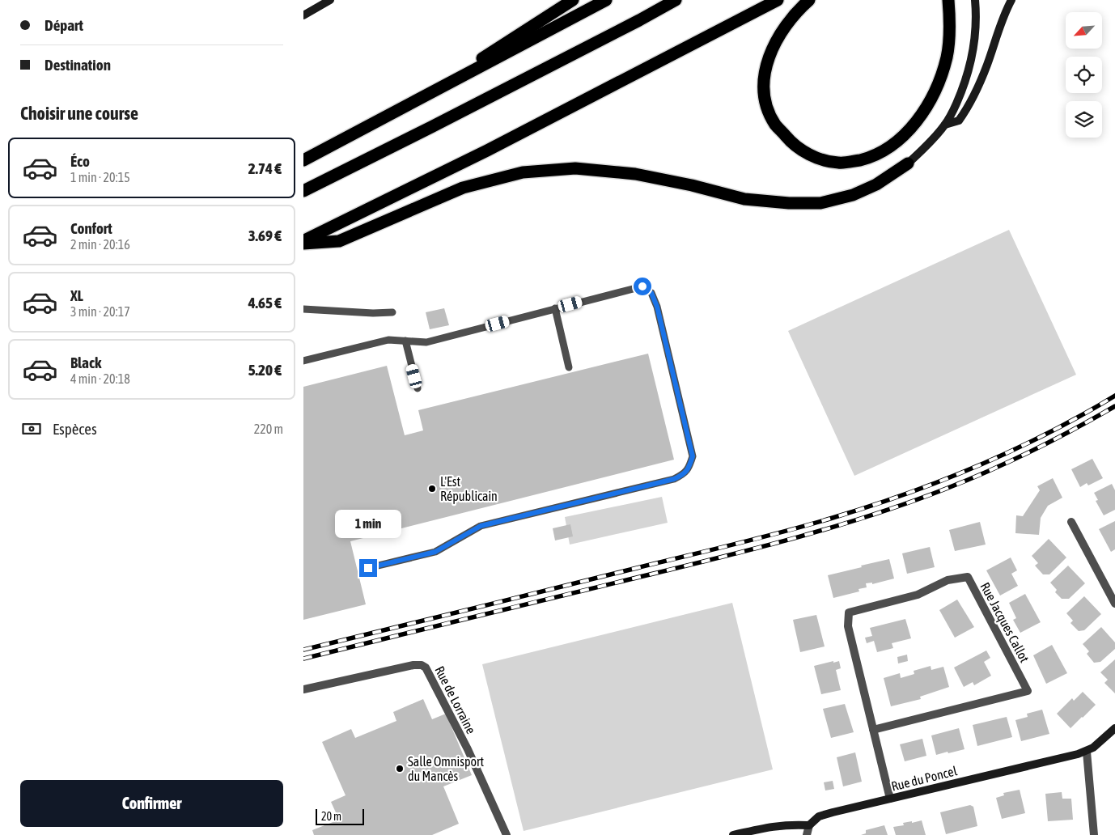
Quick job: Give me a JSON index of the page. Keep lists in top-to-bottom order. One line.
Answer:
{"streets":{"street":["Rue Jacques Callot","Rue de Lorraine","Rue du Poncel"]},"crossings":[["Rue Jacques Callot","Rue du Poncel"]],"places":["L'Est Républicain","Salle Omnisport du Mancès"],"scale_bar":"20 m","north":"bottom left","page":{"banner":["Départ","Destination"],"heading":"Choisir une course","list":[{"name":"Éco","note":"1 min · 20:15","value":"2.74 €"},{"name":"Confort","note":"2 min · 20:16","value":"3.69 €"},{"name":"XL","note":"3 min · 20:17","value":"4.65 €"},{"name":"Black","note":"4 min · 20:18","value":"5.20 €"}],"pay":["Espèces","220 m"],"bubble":"1 min","buttons":"Confirmer","scale":"20 m"}}
